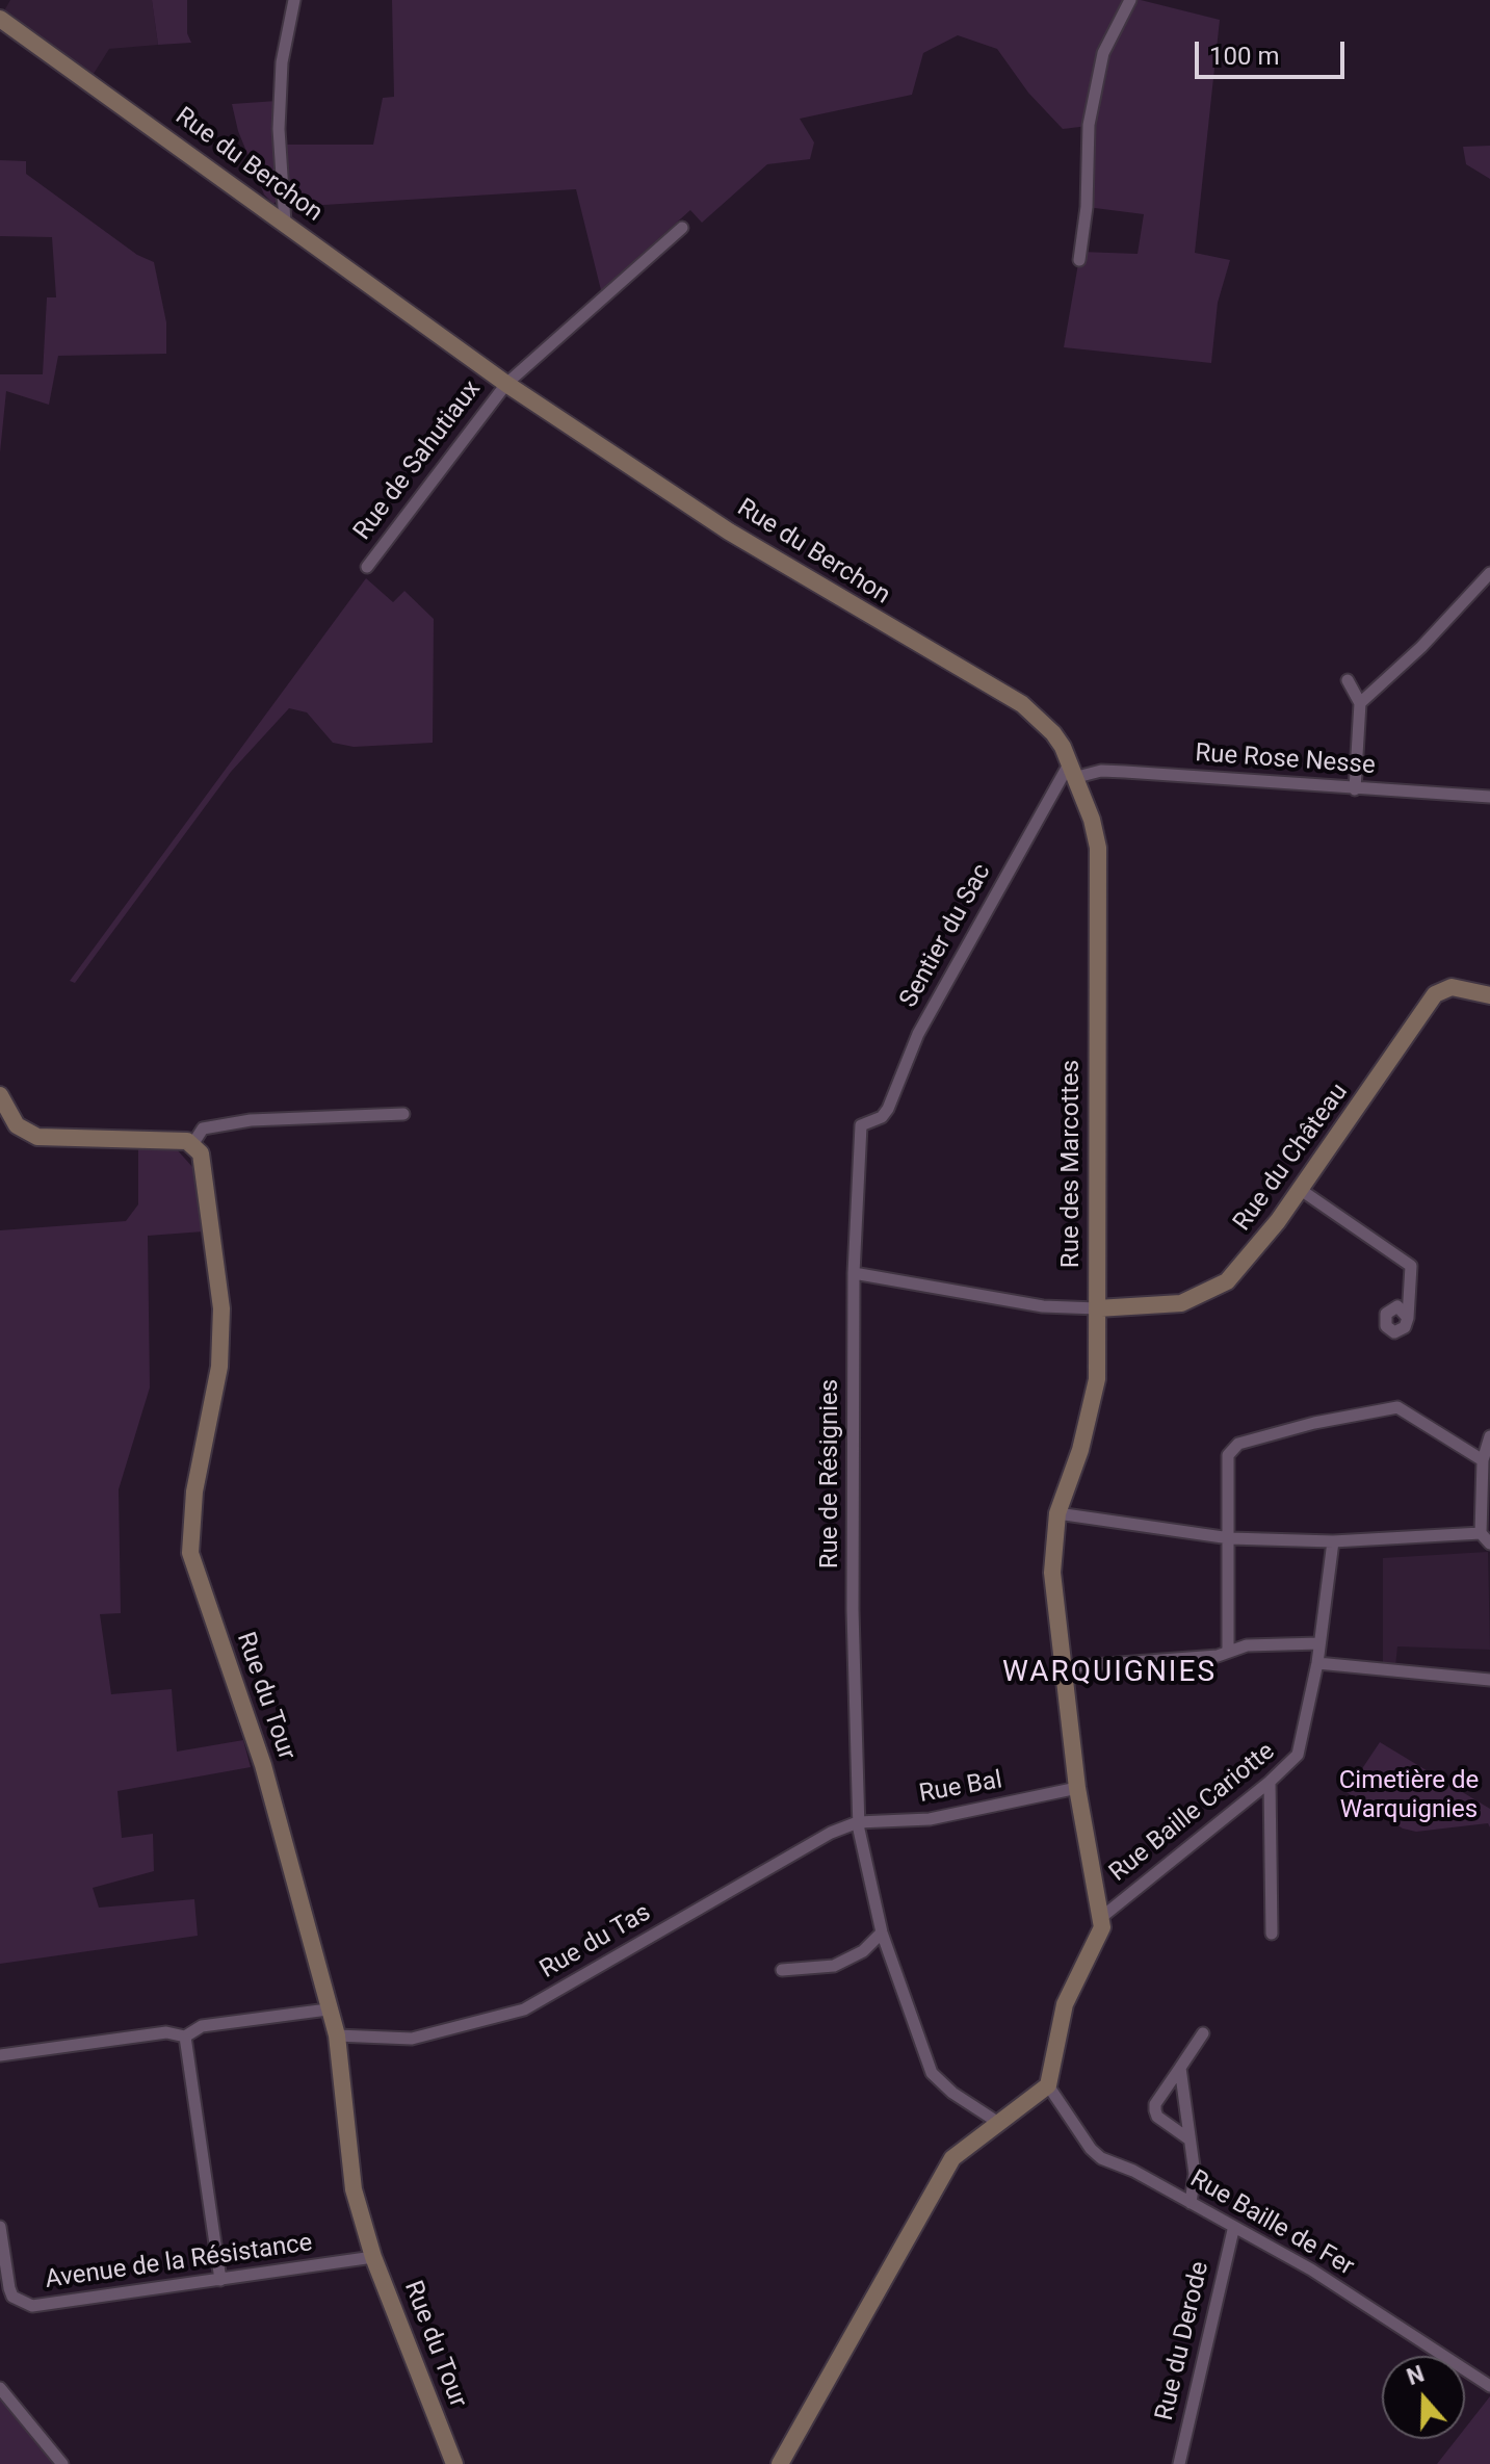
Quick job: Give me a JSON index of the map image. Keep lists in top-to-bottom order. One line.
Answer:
{"streets":{"street":["Rue du Berchon","Rue de Sahutiaux","Rue Rose Nesse","Sentier du Sac","Rue du Château","Rue des Marcottes","Rue de Résignies","Rue du Tour","Rue Bal","Rue Baille Cariotte","Rue du Tas","Rue Baille de Fer","Avenue de la Résistance","Rue du Derode"]},"crossings":[["Rue du Berchon","Rue de Sahutiaux"],["Rue du Berchon","Rue Rose Nesse"],["Rue du Berchon","Sentier du Sac"],["Rue du Berchon","Rue des Marcottes"],["Rue Rose Nesse","Sentier du Sac"],["Rue Rose Nesse","Rue des Marcottes"],["Sentier du Sac","Rue des Marcottes"],["Sentier du Sac","Rue de Résignies"],["Rue du Château","Rue des Marcottes"],["Rue des Marcottes","Rue Bal"],["Rue des Marcottes","Rue Baille Cariotte"],["Rue de Résignies","Rue Bal"],["Rue de Résignies","Rue du Tas"],["Rue du Tour","Rue du Tas"],["Rue du Tour","Avenue de la Résistance"],["Rue Bal","Rue du Tas"],["Rue Baille de Fer","Rue du Derode"]],"districts":["WARQUIGNIES"],"parks":["Cimetière de Warquignies"],"scale_bar":"100 m","north":"top"}
